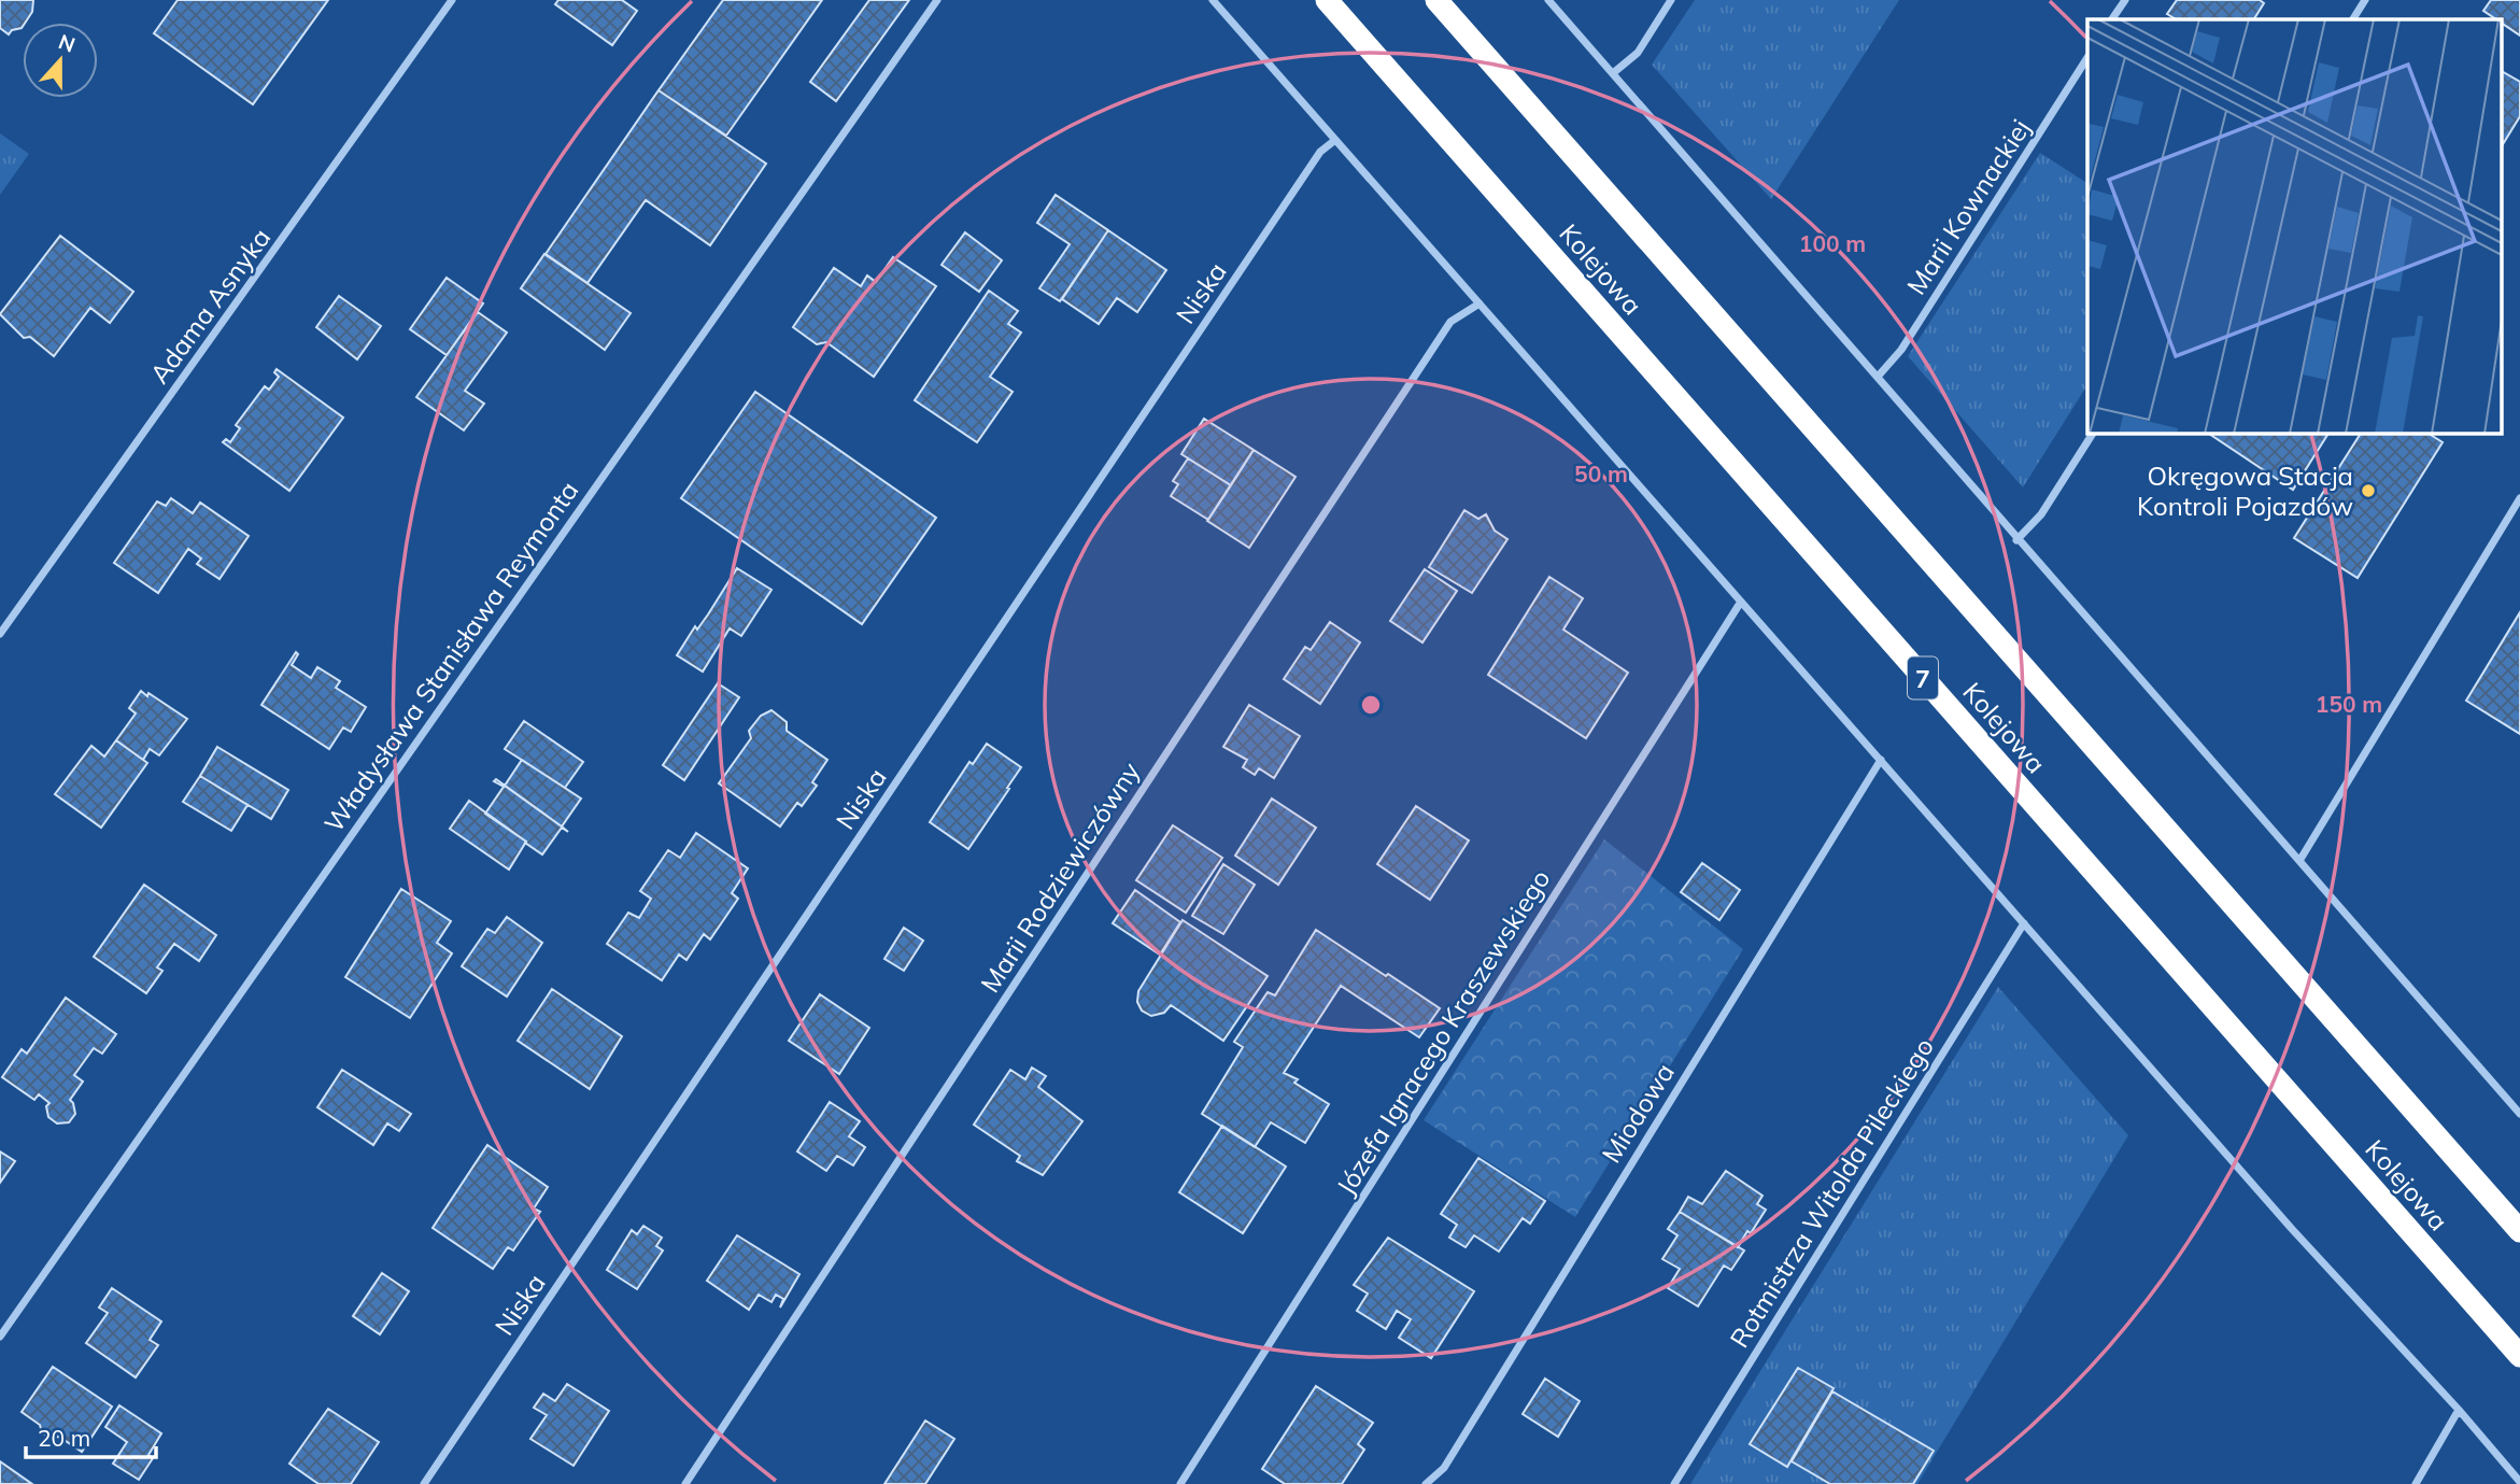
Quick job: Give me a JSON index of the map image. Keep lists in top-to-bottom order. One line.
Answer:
{"streets":{"highway":["Kolejowa","7"],"street":["Marii Kownackiej","Niska","Adama Asnyka","Władysława Stanisława Reymonta","Marii Rodziewiczówny","Józefa Ignacego Kraszewskiego","Miodowa","Rotmistrza Witolda Pileckiego"]},"places":["Okręgowa Stacja Kontroli Pojazdów"],"scale_bar":"20 m","north":"top","rings":["100 m","50 m","150 m"]}
